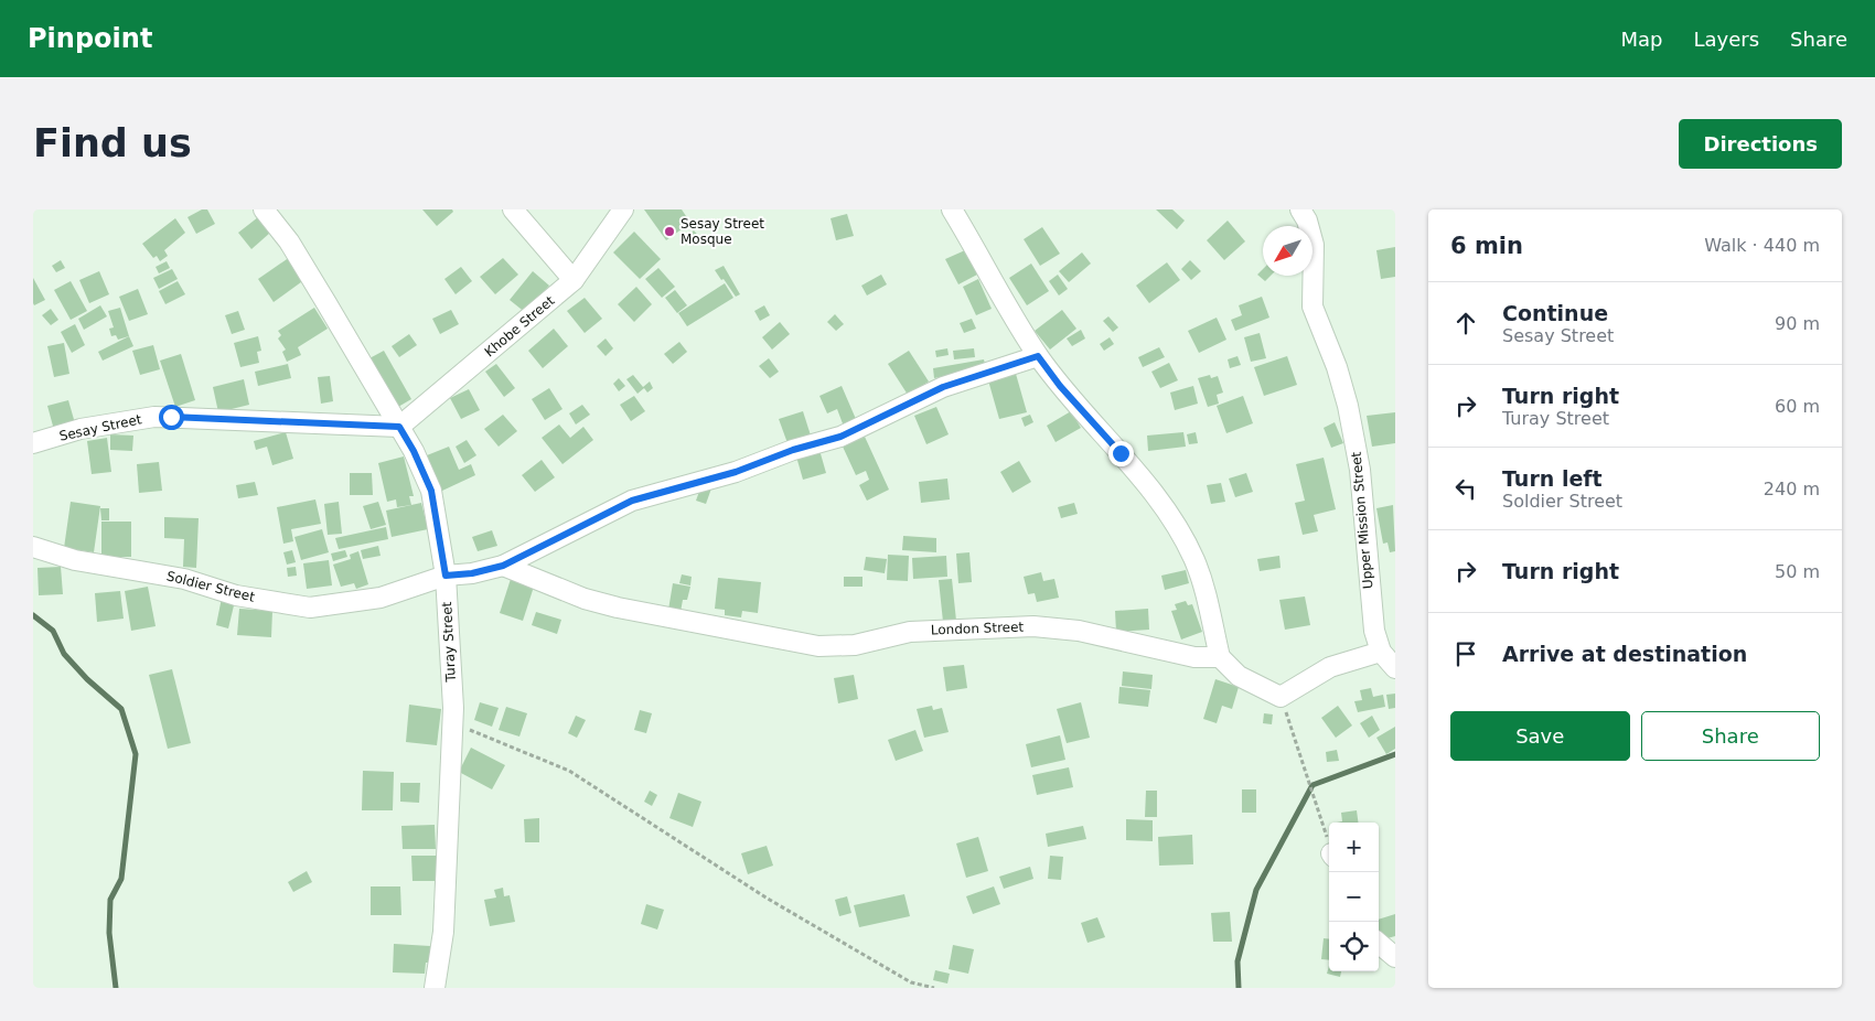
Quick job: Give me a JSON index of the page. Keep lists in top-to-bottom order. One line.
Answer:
{"streets":{"street":["Khobe Street","Sesay Street","Upper Mission Street","Soldier Street","London Street","Turay Street"]},"crossings":[["Khobe Street","Sesay Street"],["Khobe Street","Turay Street"],["Sesay Street","Turay Street"],["Soldier Street","London Street"],["Soldier Street","Turay Street"]],"places":["Sesay Street Mosque"],"north":"bottom left","page":{"header":"Pinpoint","nav":["Map","Layers","Share"],"buttons":["Directions",["Save","Share"]],"title":"Find us","heading":["6 min","Walk · 440 m"],"list":[["Continue","Sesay Street","90 m"],["Turn right","Turay Street","60 m"],["Turn left","Soldier Street","240 m"],["Turn right","50 m"],"Arrive at destination"],"map_buttons":["+","−"]}}
